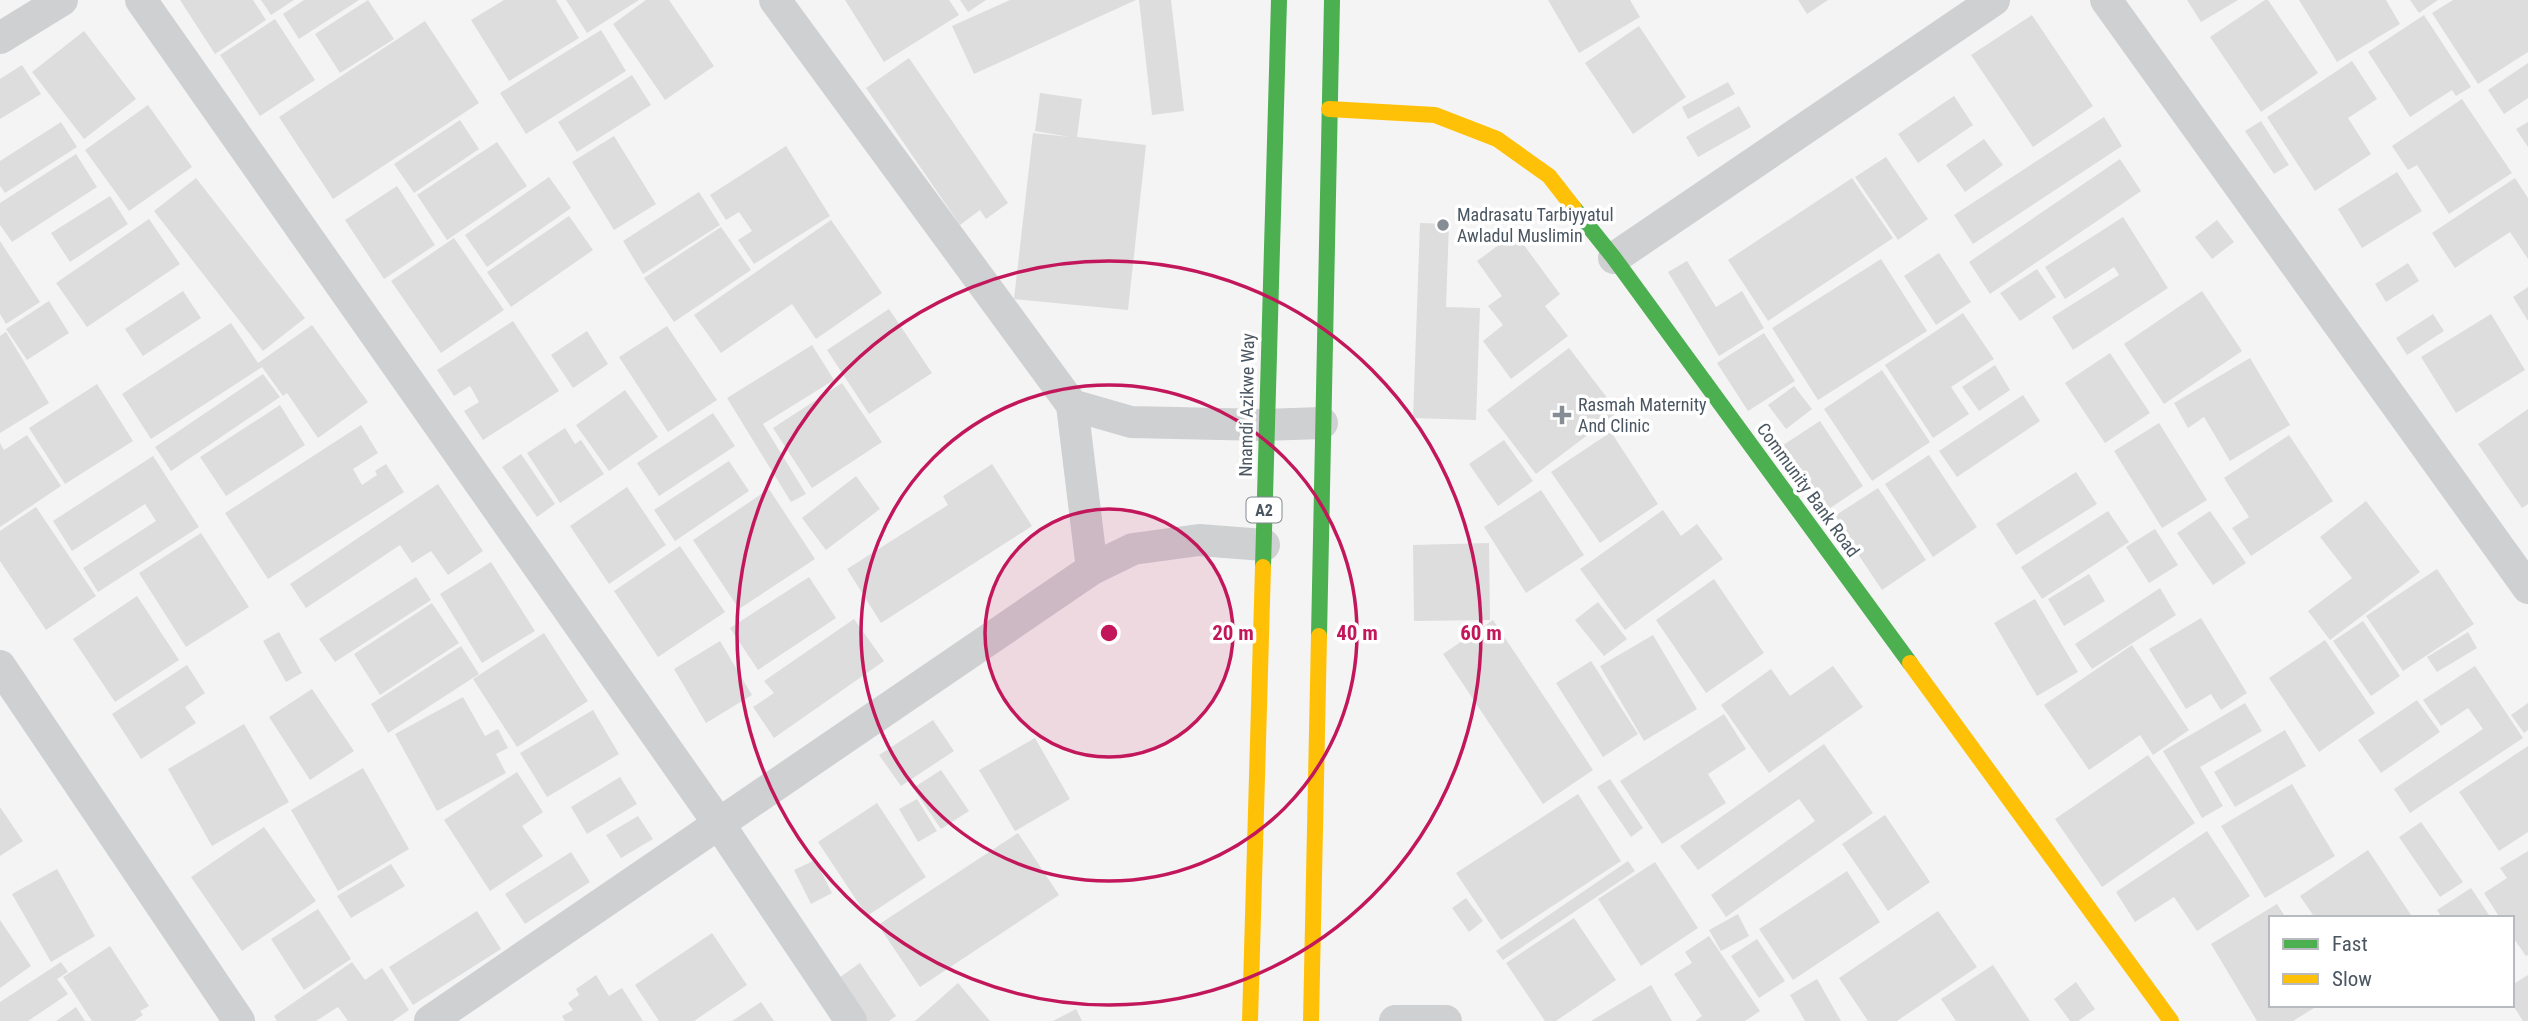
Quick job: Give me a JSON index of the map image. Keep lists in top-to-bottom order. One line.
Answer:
{"streets":{"main road":["Nnamdi Azikwe Way","Community Bank Road","A2"]},"places":{"other":["Madrasatu Tarbiyyatul Awladul Muslimin"],"health":["Rasmah Maternity And Clinic"]},"legend":["Fast","Slow"],"rings":["20 m","40 m","60 m"]}
